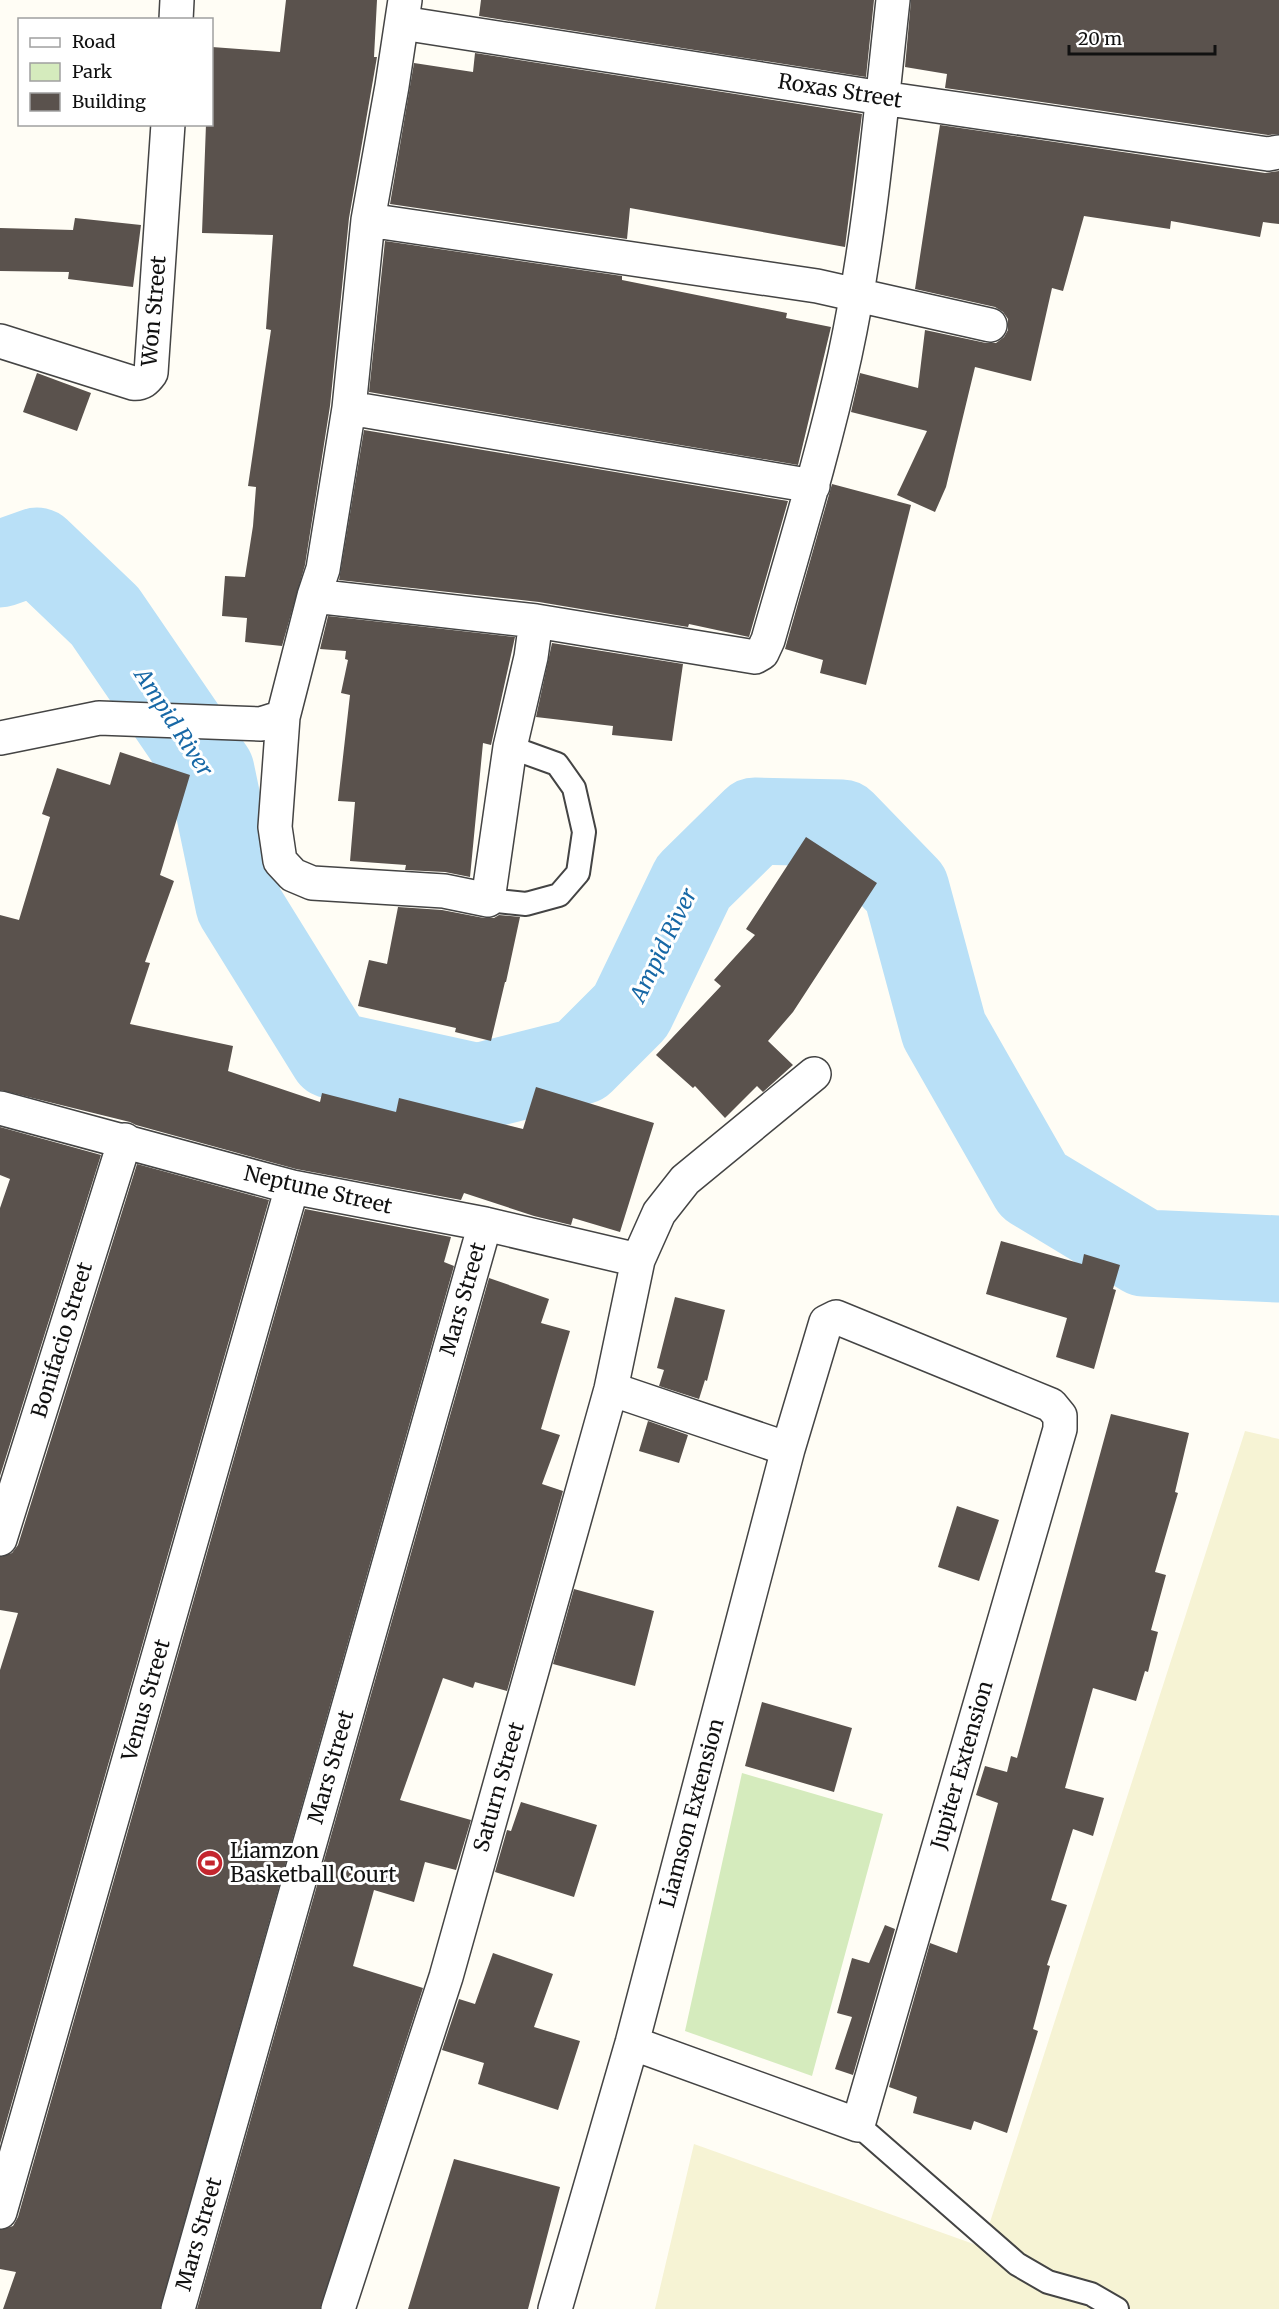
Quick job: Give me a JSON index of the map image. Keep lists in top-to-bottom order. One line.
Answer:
{"streets":{"street":["Roxas Street","Won Street","Neptune Street","Mars Street","Bonifacio Street","Venus Street","Jupiter Extension","Saturn Street","Liamson Extension"]},"crossings":[["Neptune Street","Mars Street"],["Neptune Street","Bonifacio Street"],["Neptune Street","Venus Street"],["Neptune Street","Saturn Street"],["Jupiter Extension","Liamson Extension"]],"water":["Ampid River"],"places":{"sports":["Liamzon Basketball Court"]},"legend":["Road","Park","Building"],"scale_bar":"20 m"}
